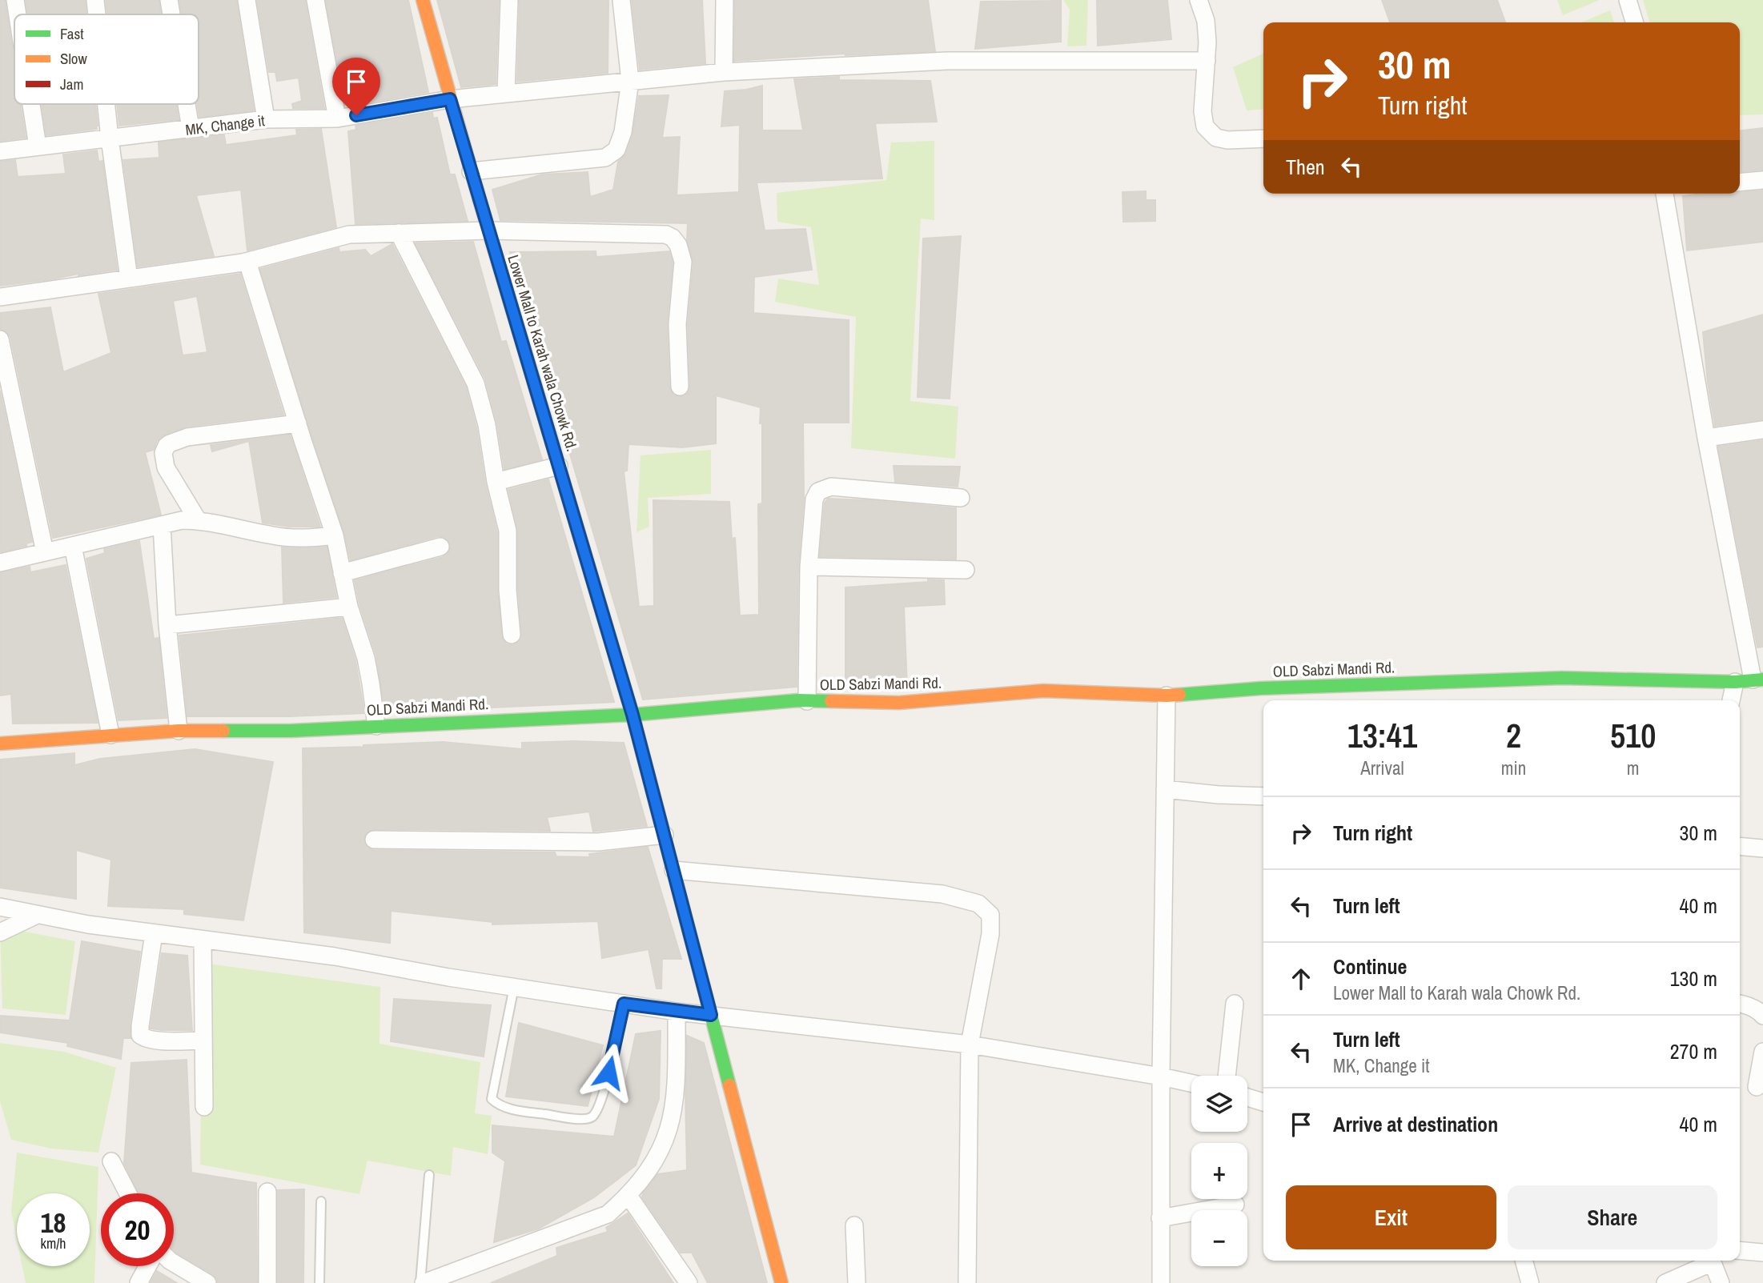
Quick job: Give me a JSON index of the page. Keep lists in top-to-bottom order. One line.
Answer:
{"streets":{"street":["MK, Change it","Lower Mall to Karah wala Chowk Rd.","OLD Sabzi Mandi Rd."]},"crossings":[["MK, Change it","Lower Mall to Karah wala Chowk Rd."],["Lower Mall to Karah wala Chowk Rd.","OLD Sabzi Mandi Rd."]],"legend":["Fast","Slow","Jam"],"page":{"turn":["30 m","Turn right"],"then":"Then","eta":["13:41","Arrival","2","min","510","m"],"list":[{"name":"Turn right","value":"30 m"},{"name":"Turn left","value":"40 m"},{"name":"Continue","note":"Lower Mall to Karah wala Chowk Rd.","value":"130 m"},{"name":"Turn left","note":"MK, Change it","value":"270 m"},{"name":"Arrive at destination","value":"40 m"}],"map_buttons":["+","−"],"buttons":["Exit","Share"],"speed":"18 km/h","limit":"20"}}
